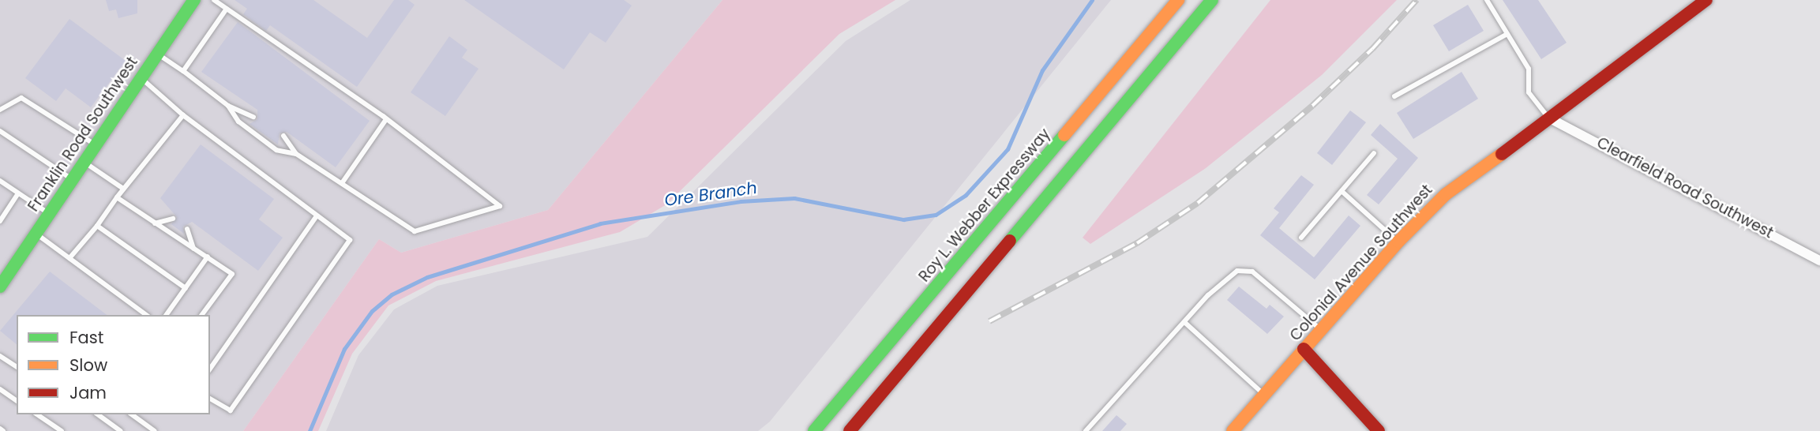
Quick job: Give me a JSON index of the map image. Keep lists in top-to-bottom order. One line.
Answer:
{"streets":{"main road":["Franklin Road Southwest","Roy L. Webber Expressway","Colonial Avenue Southwest"],"street":["Clearfield Road Southwest"]},"crossings":[["Clearfield Road Southwest","Colonial Avenue Southwest"]],"water":["Ore Branch"],"legend":["Fast","Slow","Jam"]}
